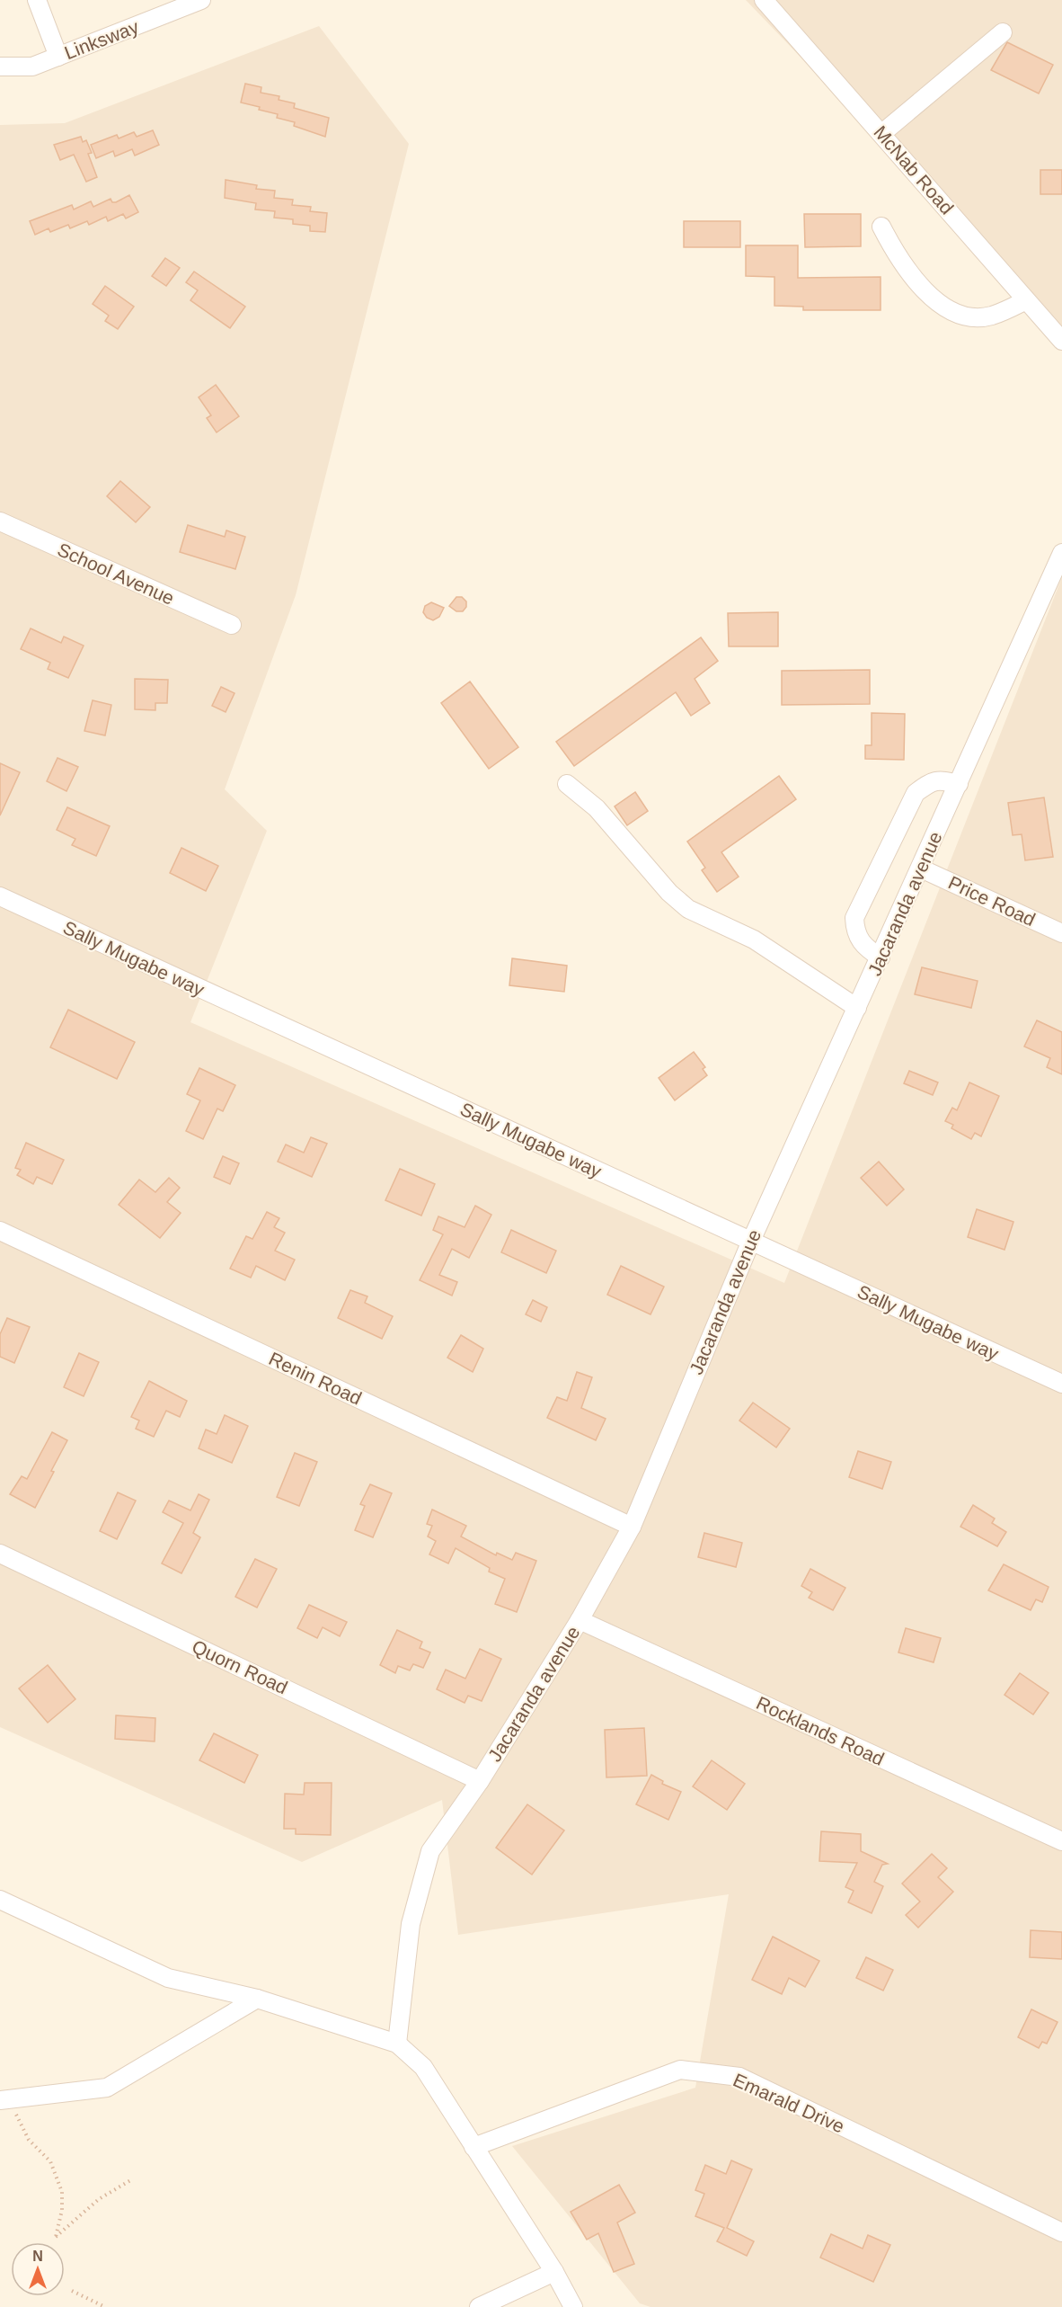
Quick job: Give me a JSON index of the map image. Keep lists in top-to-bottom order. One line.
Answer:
{"streets":{"street":["Linksway","McNab Road","School Avenue","Price Road","Jacaranda avenue","Sally Mugabe way","Renin Road","Quorn Road","Rocklands Road","Emarald Drive"]},"crossings":[["Price Road","Jacaranda avenue"],["Jacaranda avenue","Sally Mugabe way"],["Jacaranda avenue","Renin Road"],["Jacaranda avenue","Quorn Road"],["Jacaranda avenue","Rocklands Road"]],"north":"top"}
